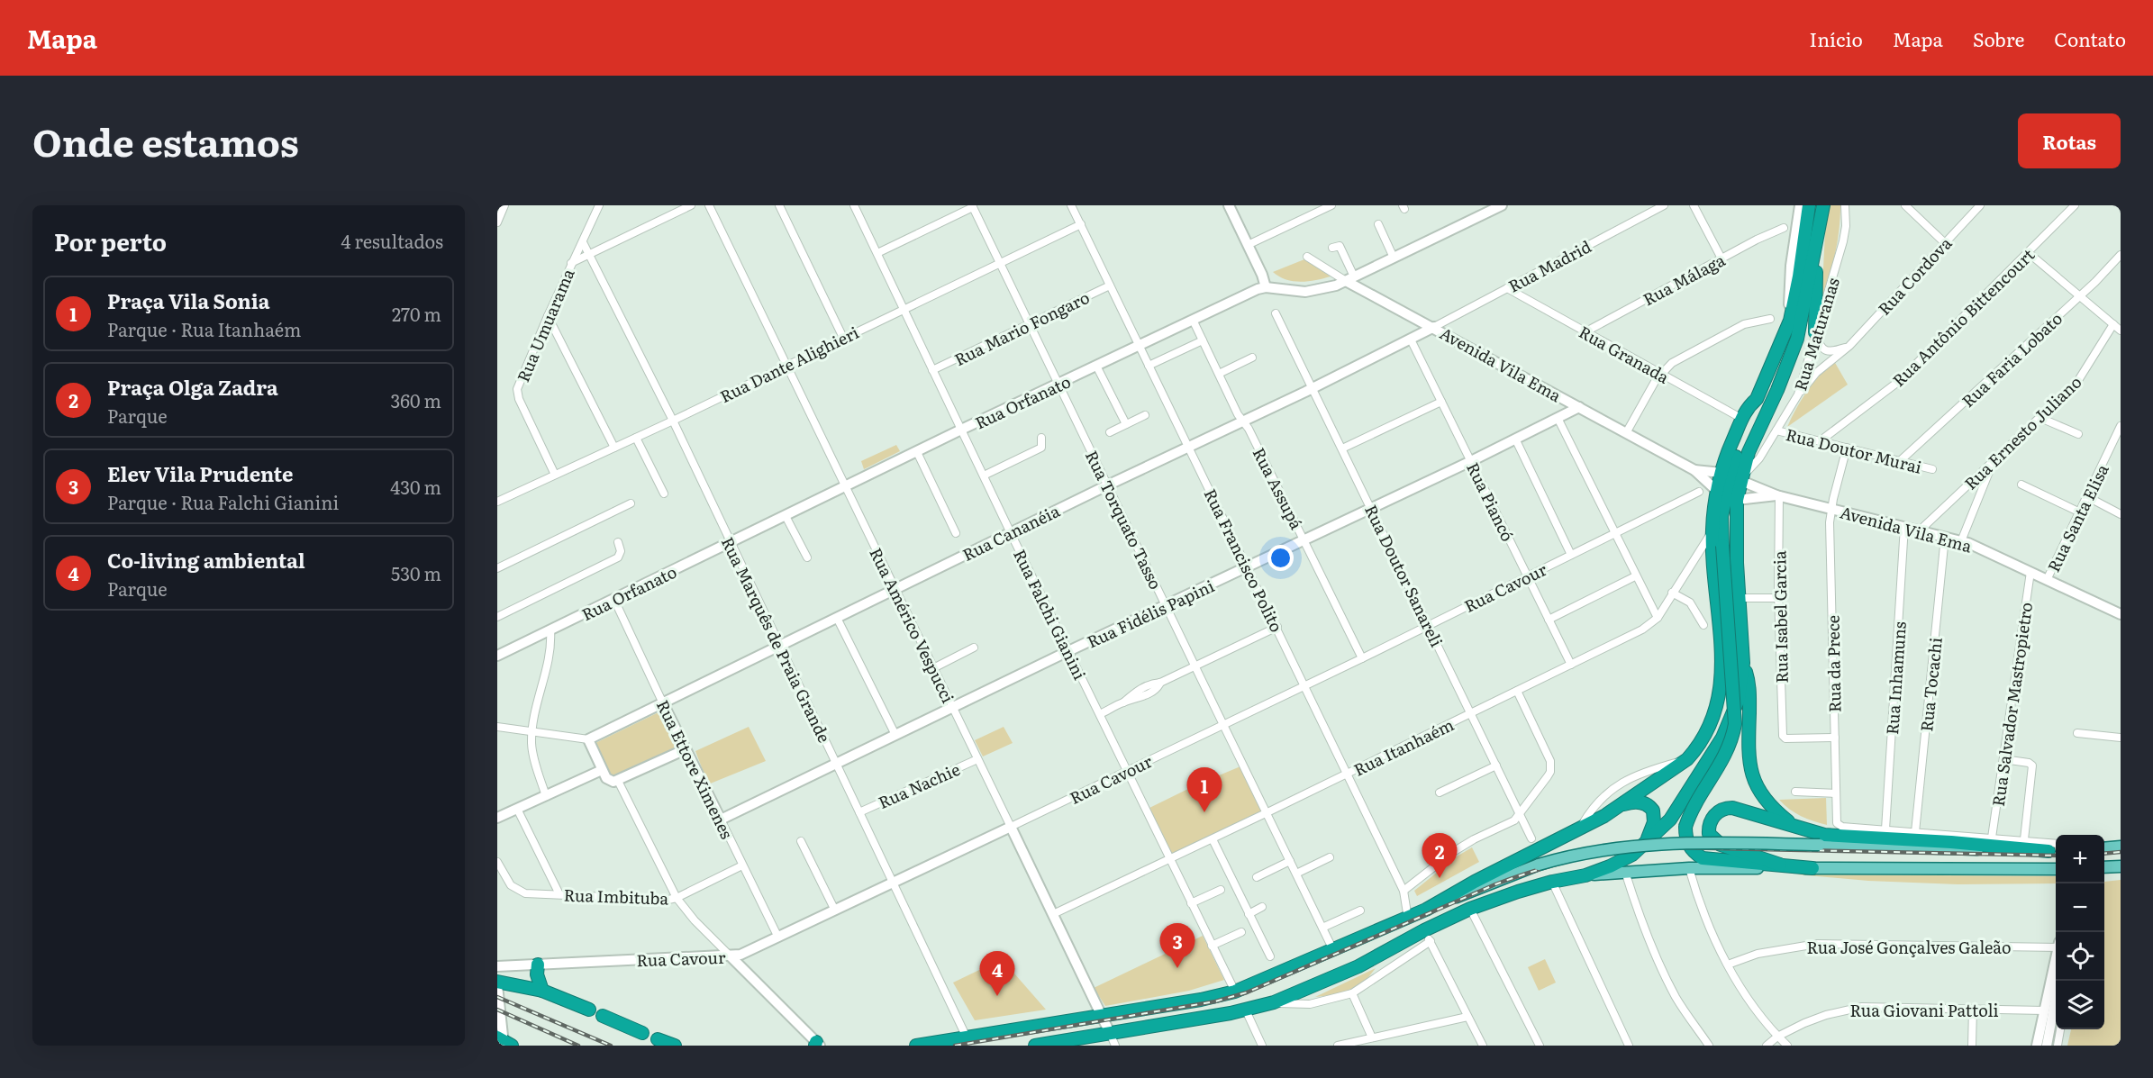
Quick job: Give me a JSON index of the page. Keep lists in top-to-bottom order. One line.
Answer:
{"streets":{"street":["Rua Madrid","Rua Cordova","Rua Málaga","Rua Antônio Bittencourt","Rua Umuarama","Rua Mario Fongaro","Rua Maturanas","Rua Granada","Rua Faria Lobato","Rua Dante Alighieri","Avenida Vila Ema","Rua Orfanato","Rua Ernesto Juliano","Rua Doutor Murai","Rua Assupá","Rua Piancó","Rua Santa Elisa","Rua Torquato Tasso","Rua Cananéia","Rua Francisco Polito","Rua Doutor Sanareli","Rua Cavour","Rua Fidélis Papini","Rua Falchi Gianini","Rua Isabel Garcia","Rua Américo Vespucci","Rua Marquês de Praia Grande","Rua da Prece","Rua Inhamuns","Rua Tocachi","Rua Salvador Mastropietro","Rua Itanhaém","Rua Ettore Ximenes","Rua Nachie","Rua Imbituba","Rua José Gonçalves Galeão","Rua Giovani Pattoli"]},"crossings":[["Rua Madrid","Rua Granada"],["Rua Madrid","Avenida Vila Ema"],["Rua Madrid","Rua Cananéia"],["Rua Cordova","Rua Maturanas"],["Rua Málaga","Rua Granada"],["Rua Antônio Bittencourt","Rua Doutor Murai"],["Rua Umuarama","Rua Dante Alighieri"],["Rua Umuarama","Rua Marquês de Praia Grande"],["Rua Mario Fongaro","Rua Torquato Tasso"],["Rua Mario Fongaro","Rua Francisco Polito"],["Rua Mario Fongaro","Rua Falchi Gianini"],["Rua Maturanas","Avenida Vila Ema"],["Rua Maturanas","Rua Doutor Murai"],["Rua Faria Lobato","Rua Doutor Murai"],["Rua Dante Alighieri","Rua Torquato Tasso"],["Rua Dante Alighieri","Rua Francisco Polito"],["Rua Dante Alighieri","Rua Falchi Gianini"],["Rua Dante Alighieri","Rua Américo Vespucci"],["Rua Dante Alighieri","Rua Marquês de Praia Grande"],["Avenida Vila Ema","Rua Orfanato"],["Avenida Vila Ema","Rua Ernesto Juliano"],["Avenida Vila Ema","Rua Santa Elisa"],["Avenida Vila Ema","Rua Cananéia"],["Avenida Vila Ema","Rua Fidélis Papini"],["Avenida Vila Ema","Rua Isabel Garcia"],["Avenida Vila Ema","Rua da Prece"],["Avenida Vila Ema","Rua Inhamuns"],["Avenida Vila Ema","Rua Tocachi"],["Avenida Vila Ema","Rua Salvador Mastropietro"],["Rua Orfanato","Rua Assupá"],["Rua Orfanato","Rua Torquato Tasso"],["Rua Orfanato","Rua Francisco Polito"],["Rua Orfanato","Rua Falchi Gianini"],["Rua Orfanato","Rua Américo Vespucci"],["Rua Orfanato","Rua Marquês de Praia Grande"],["Rua Orfanato","Rua Ettore Ximenes"],["Rua Doutor Murai","Rua da Prece"],["Rua Assupá","Rua Cananéia"],["Rua Assupá","Rua Cavour"],["Rua Assupá","Rua Fidélis Papini"],["Rua Piancó","Rua Cananéia"],["Rua Piancó","Rua Cavour"],["Rua Piancó","Rua Fidélis Papini"],["Rua Piancó","Rua Itanhaém"],["Rua Torquato Tasso","Rua Cananéia"],["Rua Torquato Tasso","Rua Cavour"],["Rua Torquato Tasso","Rua Fidélis Papini"],["Rua Torquato Tasso","Rua Itanhaém"],["Rua Cananéia","Rua Francisco Polito"],["Rua Cananéia","Rua Doutor Sanareli"],["Rua Cananéia","Rua Falchi Gianini"],["Rua Cananéia","Rua Américo Vespucci"],["Rua Cananéia","Rua Marquês de Praia Grande"],["Rua Cananéia","Rua Ettore Ximenes"],["Rua Francisco Polito","Rua Cavour"],["Rua Francisco Polito","Rua Fidélis Papini"],["Rua Francisco Polito","Rua Itanhaém"],["Rua Doutor Sanareli","Rua Cavour"],["Rua Doutor Sanareli","Rua Fidélis Papini"],["Rua Doutor Sanareli","Rua Itanhaém"],["Rua Cavour","Rua Falchi Gianini"],["Rua Cavour","Rua Américo Vespucci"],["Rua Cavour","Rua Marquês de Praia Grande"],["Rua Cavour","Rua Ettore Ximenes"],["Rua Fidélis Papini","Rua Falchi Gianini"],["Rua Fidélis Papini","Rua Américo Vespucci"],["Rua Fidélis Papini","Rua Marquês de Praia Grande"],["Rua Fidélis Papini","Rua Ettore Ximenes"],["Rua Falchi Gianini","Rua Itanhaém"],["Rua Isabel Garcia","Rua da Prece"],["Rua Américo Vespucci","Rua Itanhaém"],["Rua Américo Vespucci","Rua Nachie"],["Rua Marquês de Praia Grande","Rua Nachie"],["Rua da Prece","Rua Inhamuns"],["Rua Ettore Ximenes","Rua Imbituba"]],"page":{"header":"Mapa","nav":["Início","Mapa","Sobre","Contato"],"title":"Onde estamos","buttons":"Rotas","heading":["Por perto","4 resultados"],"list":[{"mark":"1","name":"Praça Vila Sonia","note":"Parque · Rua Itanhaém","value":"270 m"},{"mark":"2","name":"Praça Olga Zadra","note":"Parque","value":"360 m"},{"mark":"3","name":"Elev Vila Prudente","note":"Parque · Rua Falchi Gianini","value":"430 m"},{"mark":"4","name":"Co-living ambiental","note":"Parque","value":"530 m"}],"pins":["1","2","3","4"],"map_buttons":["+","−"]}}
